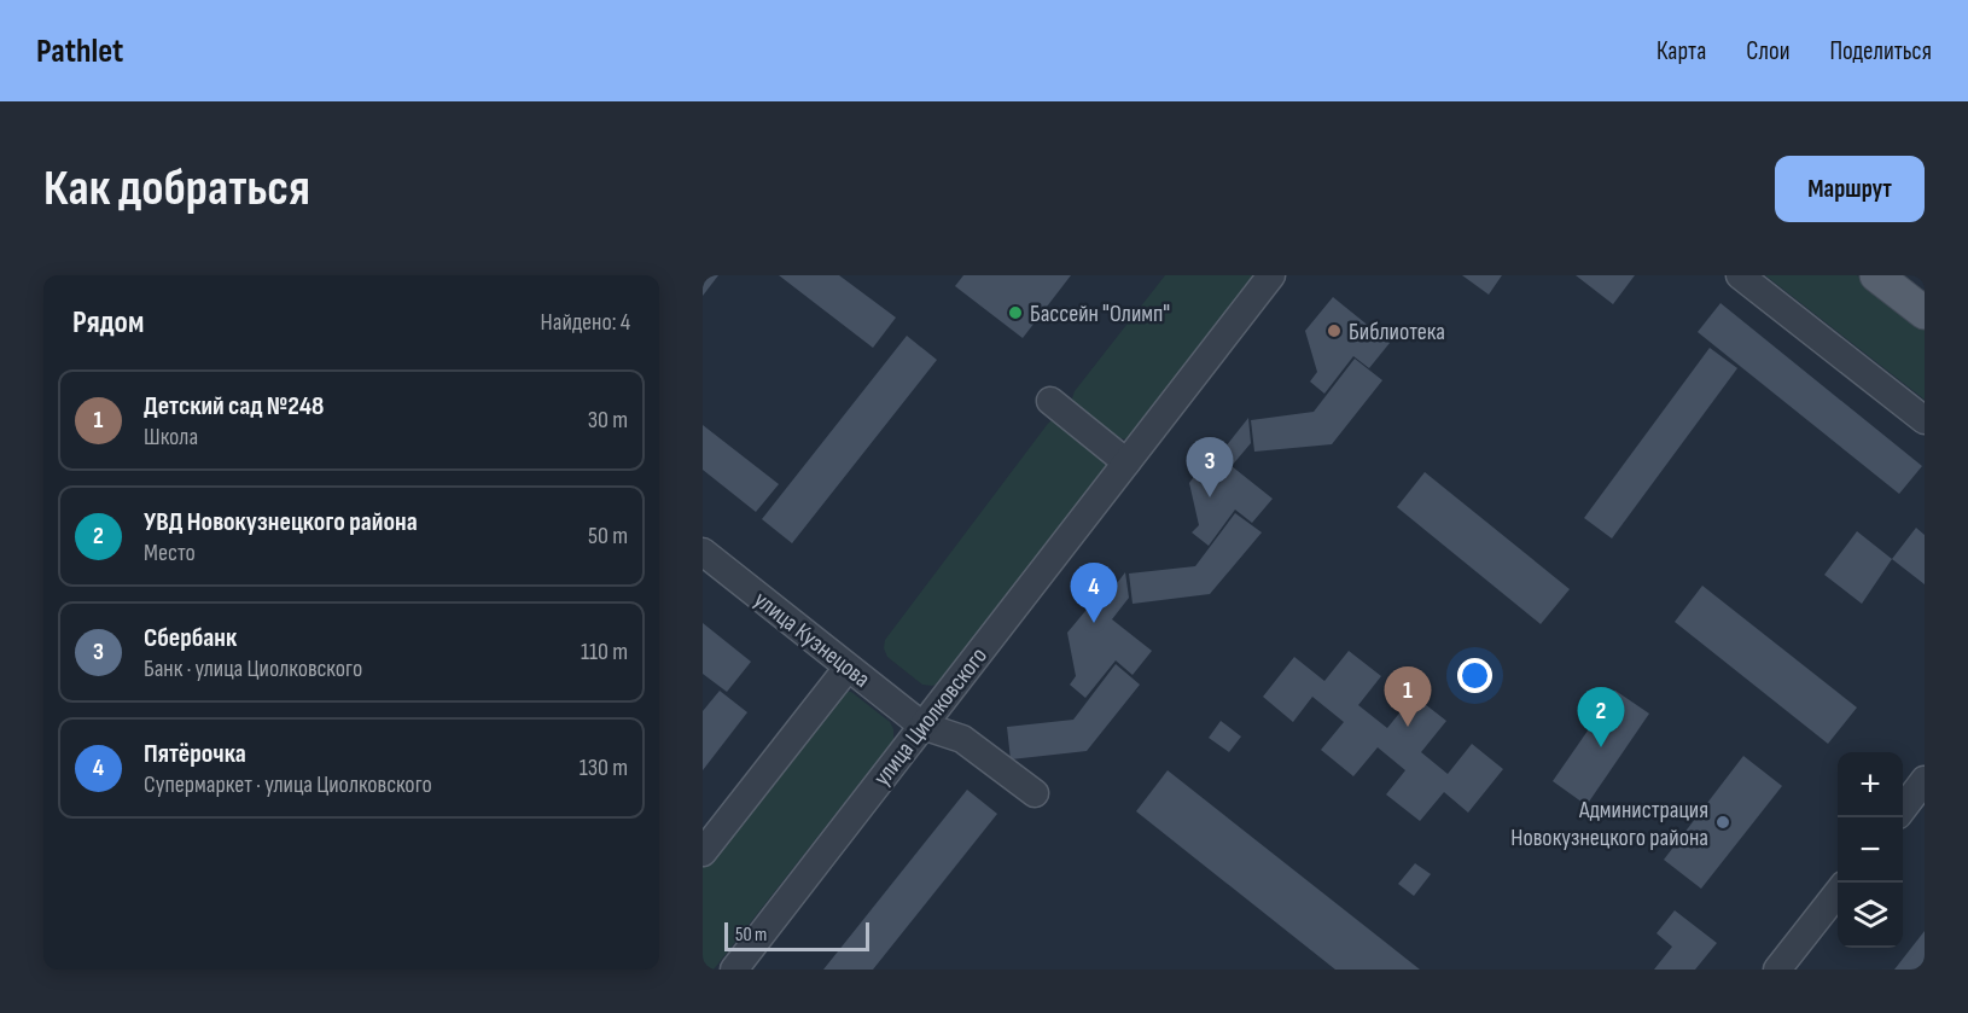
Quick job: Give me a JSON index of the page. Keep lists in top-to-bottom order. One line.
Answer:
{"streets":{"street":["улица Кузнецова","улица Циолковского"]},"crossings":[["улица Кузнецова","улица Циолковского"]],"places":["Бассейн \"Олимп\"","Библиотека","Администрация Новокузнецкого района"],"scale_bar":"50 m","page":{"header":"Pathlet","nav":["Карта","Слои","Поделиться"],"buttons":"Маршрут","title":"Как добраться","heading":["Рядом","Найдено: 4"],"list":[{"mark":"1","name":"Детский сад №248","note":"Школа","value":"30 m"},{"mark":"2","name":"УВД Новокузнецкого района","note":"Место","value":"50 m"},{"mark":"3","name":"Сбербанк","note":"Банк · улица Циолковского","value":"110 m"},{"mark":"4","name":"Пятёрочка","note":"Супермаркет · улица Циолковского","value":"130 m"}],"pins":["3","4","1","2"],"map_buttons":["+","−"],"scale":"50 m"}}
